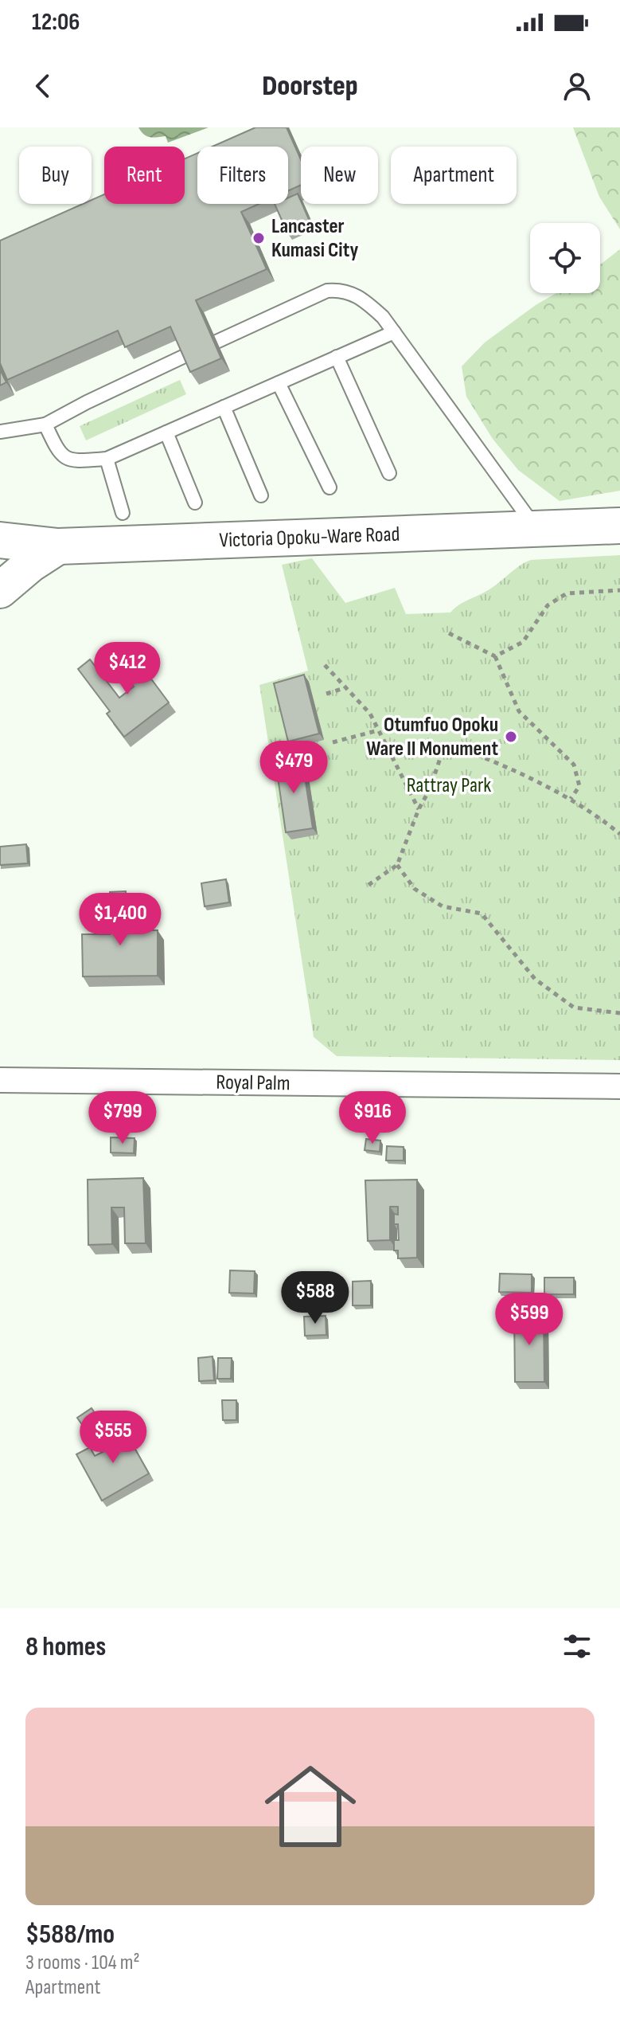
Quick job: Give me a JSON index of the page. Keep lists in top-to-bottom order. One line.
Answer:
{"streets":{"main road":["Victoria Opoku-Ware Road"],"street":["Royal Palm"]},"parks":["Rattray Park"],"places":["Lancaster Kumasi City","Otumfuo Opoku Ware II Monument"],"page":{"status":"12:06","header":"Doorstep","chip":["Buy","Rent","Filters","New","Apartment"],"price":["$412","$479","$1,400","$799","$916","$588","$599","$555"],"heading":"8 homes","list":[{"name":"$588/mo","note":"3 rooms · 104 m² · Apartment"}]}}
